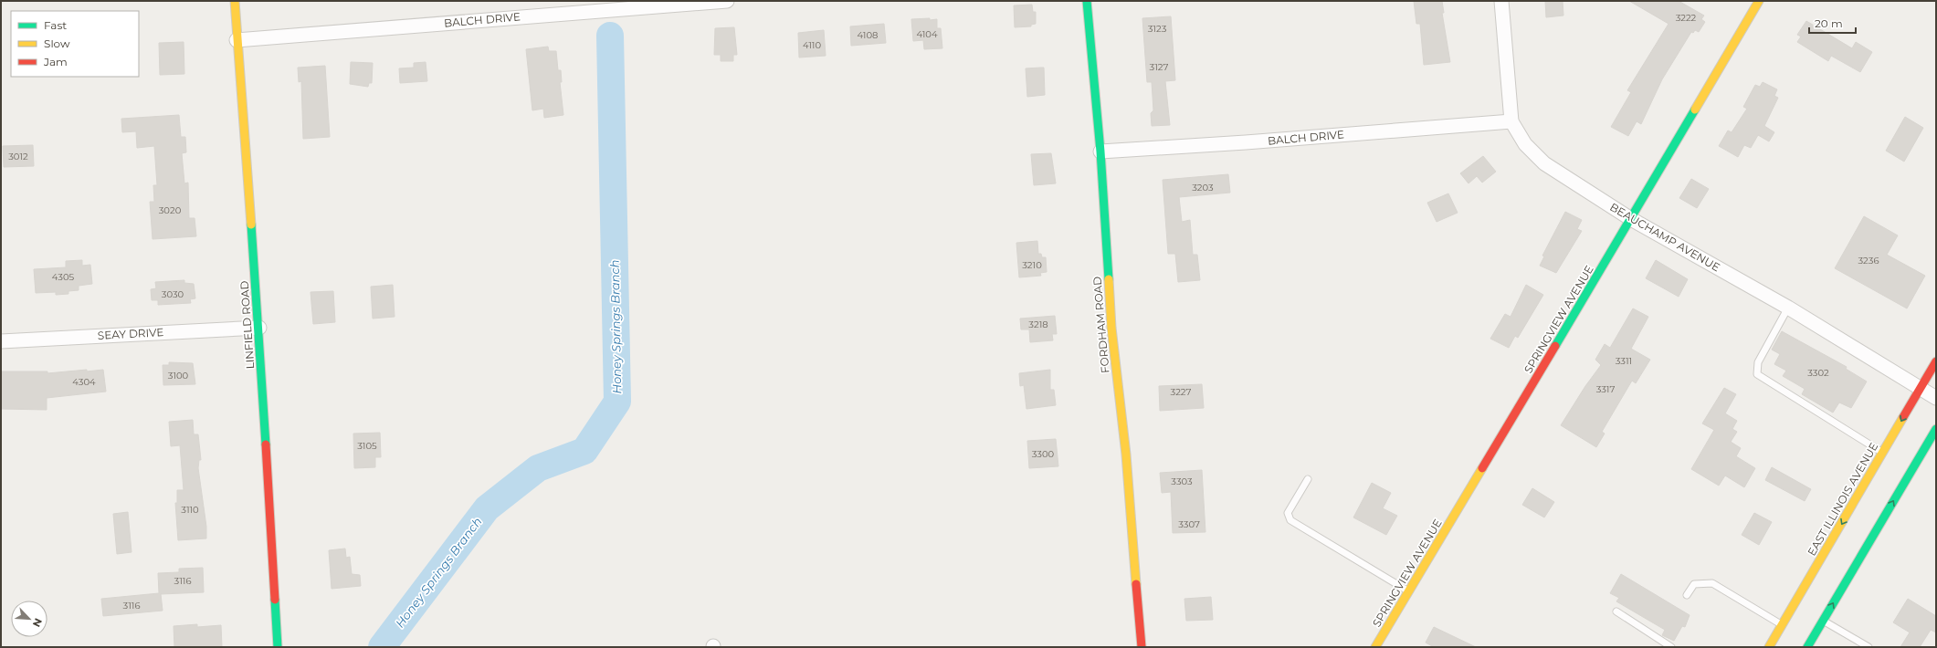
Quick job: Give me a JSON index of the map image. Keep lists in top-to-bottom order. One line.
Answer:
{"streets":{"street":["BALCH DRIVE","BEAUCHAMP AVENUE","SPRINGVIEW AVENUE","LINFIELD ROAD","FORDHAM ROAD","SEAY DRIVE","EAST ILLINOIS AVENUE"]},"crossings":[["BALCH DRIVE","BEAUCHAMP AVENUE"],["BALCH DRIVE","LINFIELD ROAD"],["BALCH DRIVE","FORDHAM ROAD"],["BEAUCHAMP AVENUE","SPRINGVIEW AVENUE"],["BEAUCHAMP AVENUE","EAST ILLINOIS AVENUE"],["LINFIELD ROAD","SEAY DRIVE"]],"water":["Honey Springs Branch"],"house_numbers":["3222","3123","4104","4108","4110","3127","3012","3203","3020","3236","3210","4305","3030","3218","3311","3302","3100","4304","3317","3227","3105","3300","3303","3110","3307","3116","3116"],"legend":["Fast","Slow","Jam"],"scale_bar":"20 m","north":"bottom right"}
